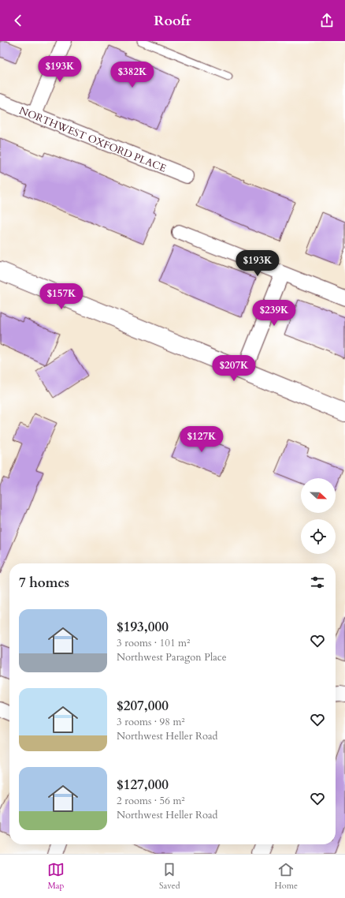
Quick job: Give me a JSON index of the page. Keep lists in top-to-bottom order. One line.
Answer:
{"streets":{"street":["NORTHWEST OXFORD PLACE"]},"north":"right","page":{"header":"Roofr","price":["$193K","$382K","$193K","$157K","$239K","$207K","$127K"],"heading":"7 homes","list":[{"name":"$193,000","note":"3 rooms · 101 m² · Northwest Paragon Place"},{"name":"$207,000","note":"3 rooms · 98 m² · Northwest Heller Road"},{"name":"$127,000","note":"2 rooms · 56 m² · Northwest Heller Road"}],"tabs":["Map","Saved","Home"]}}
